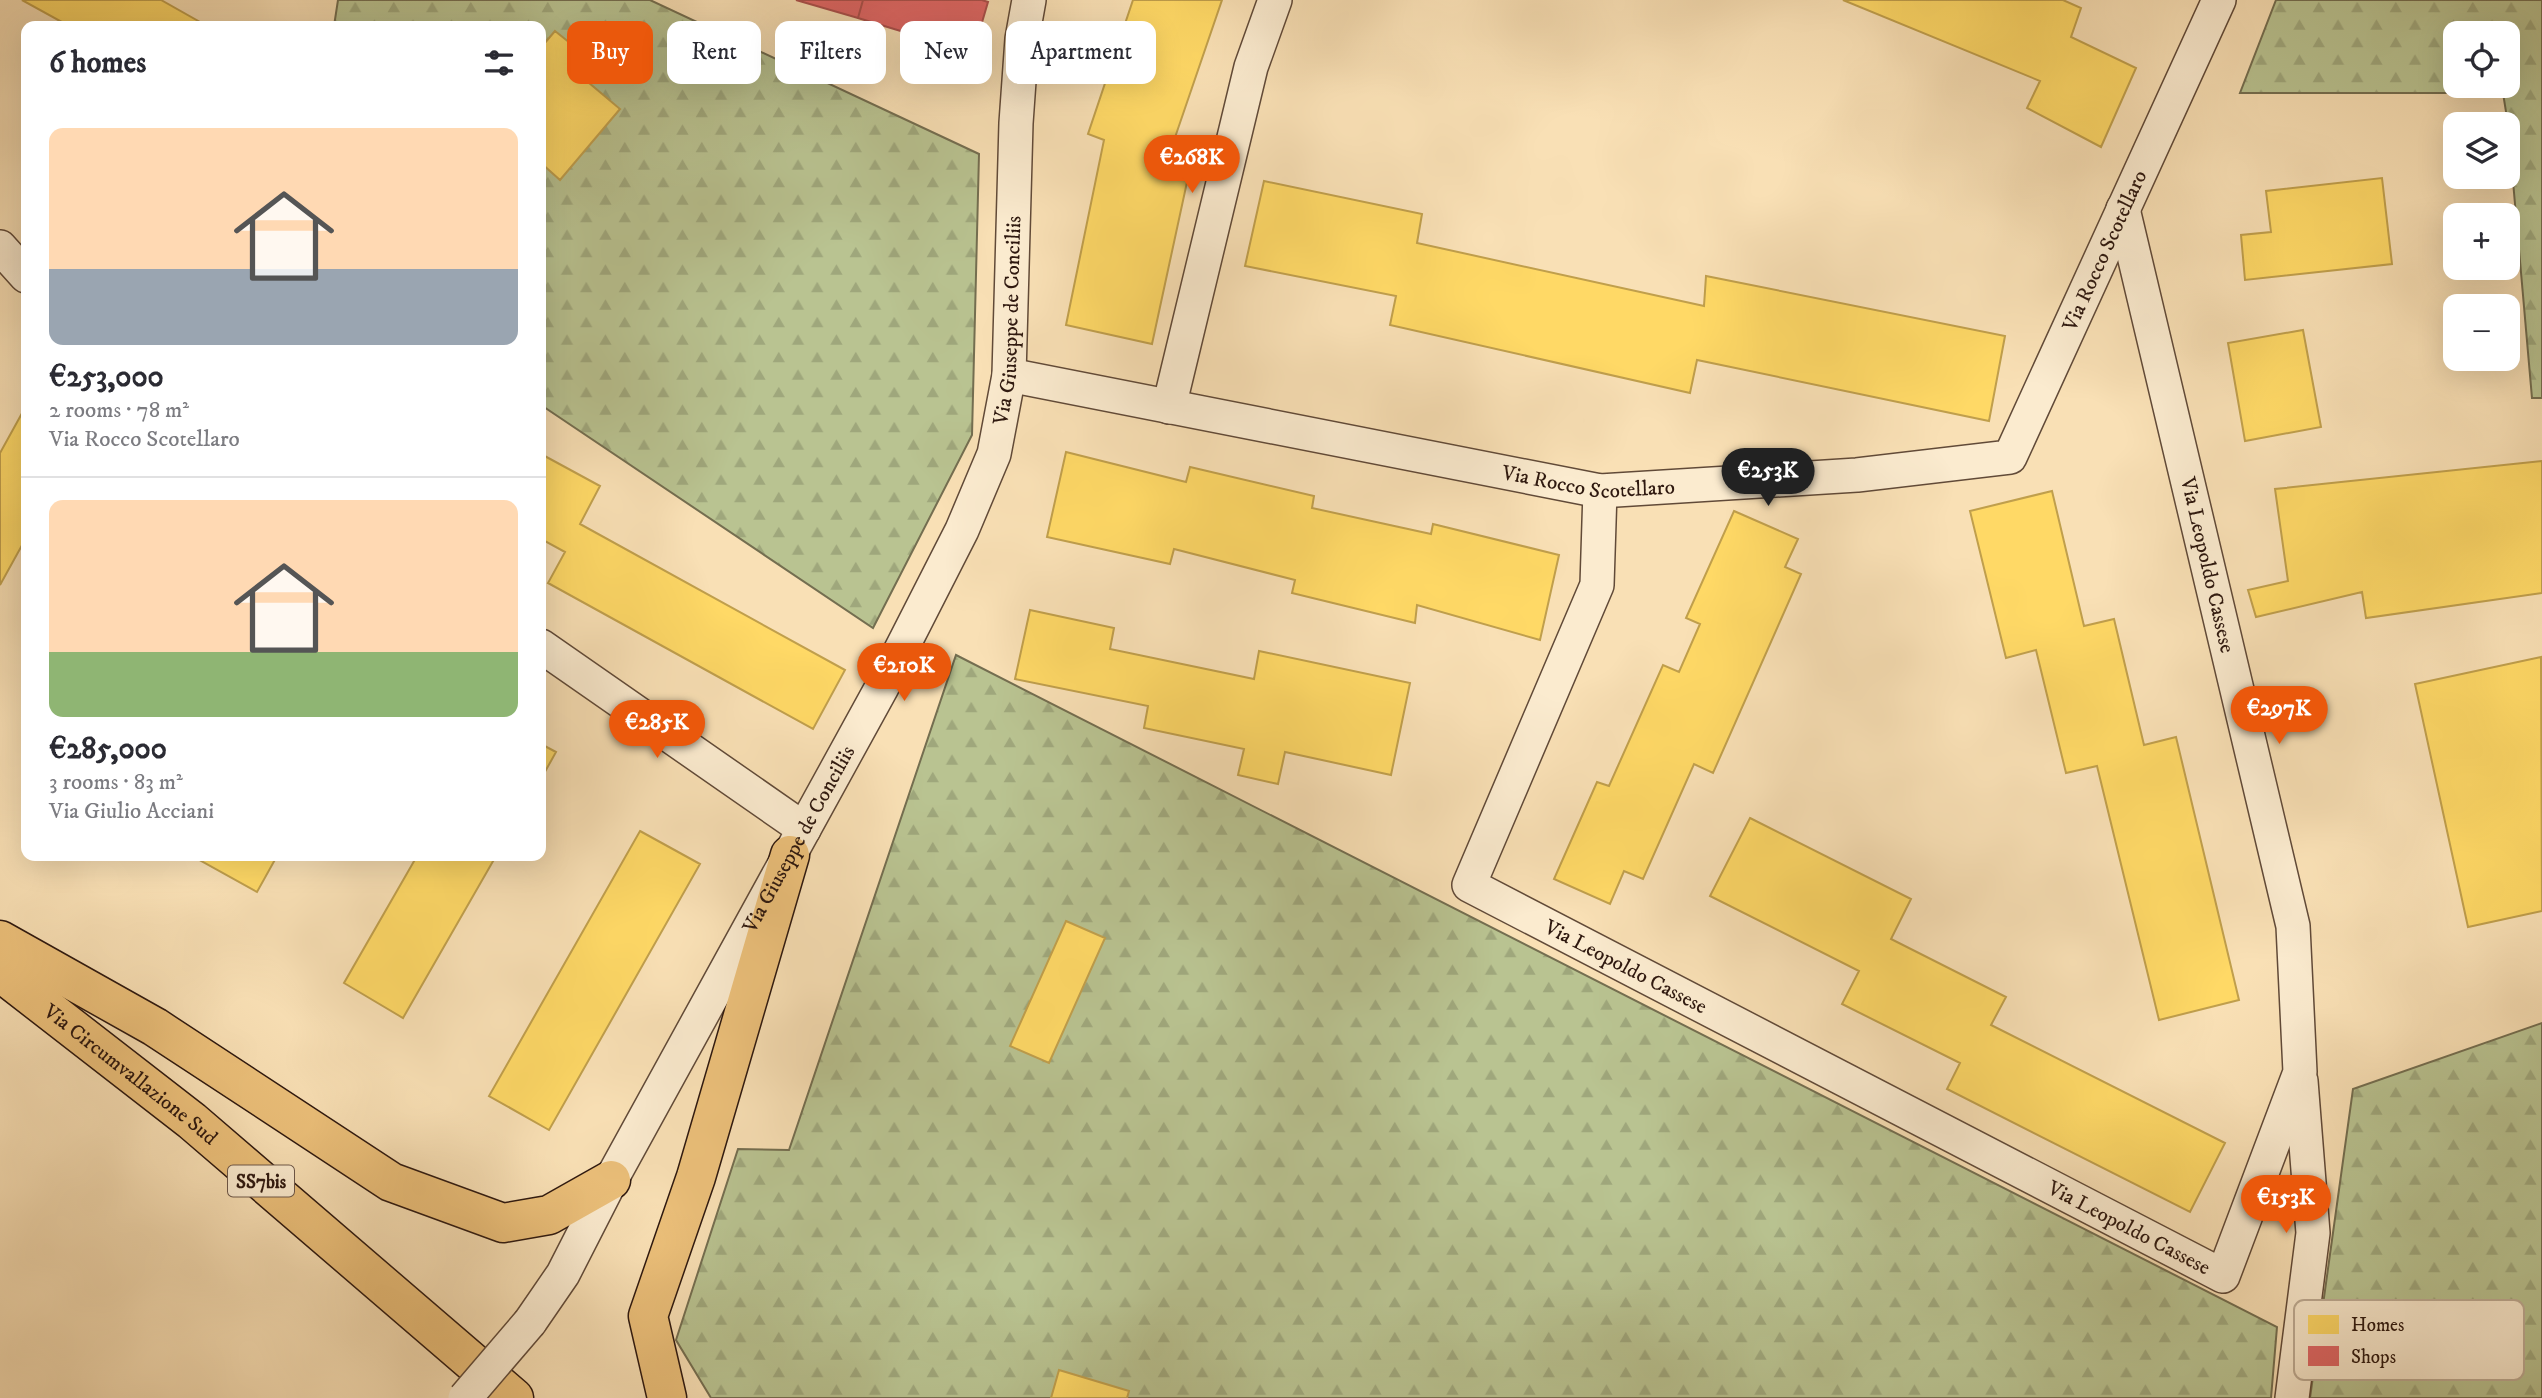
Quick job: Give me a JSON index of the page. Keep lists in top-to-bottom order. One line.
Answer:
{"streets":{"main road":["Via Circumvallazione Sud","SS7bis"],"street":["Via Rocco Scotellaro","Via Giuseppe de Conciliis","Via Leopoldo Cassese"]},"crossings":[["Via Rocco Scotellaro","Via Giuseppe de Conciliis"],["Via Rocco Scotellaro","Via Leopoldo Cassese"]],"legend":["Homes","Shops"],"page":{"map_buttons":["+","−"],"chip":["Buy","Rent","Filters","New","Apartment"],"heading":"6 homes","list":[{"name":"€253,000","note":"2 rooms · 78 m² · Via Rocco Scotellaro"},{"name":"€285,000","note":"3 rooms · 83 m² · Via Giulio Acciani"}],"price":["€268K","€253K","€210K","€297K","€285K","€153K"]}}
